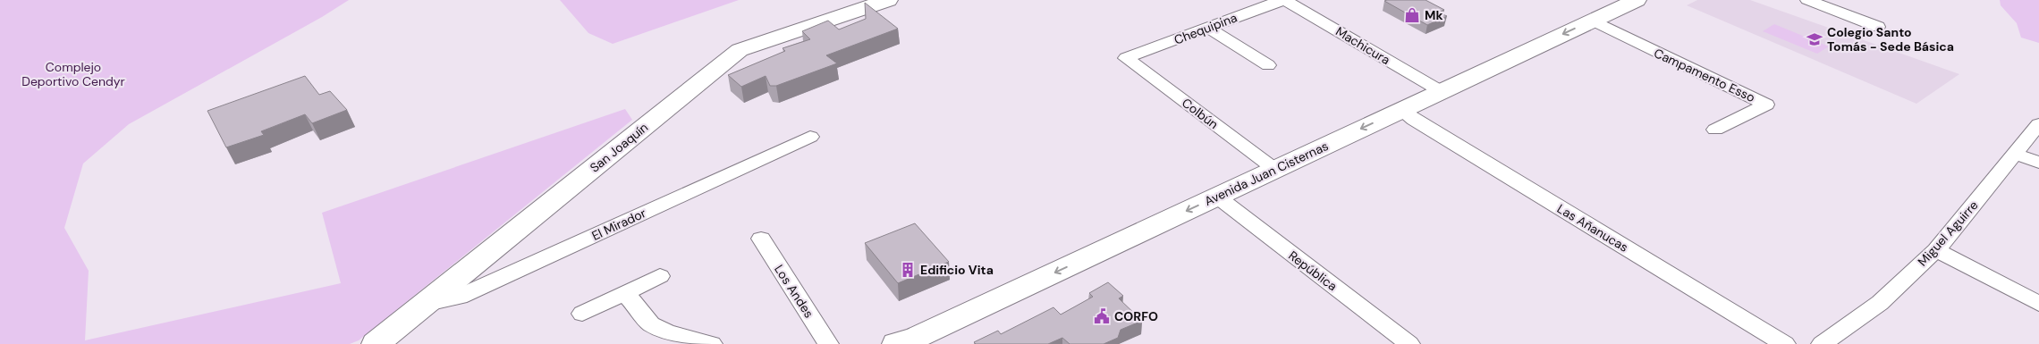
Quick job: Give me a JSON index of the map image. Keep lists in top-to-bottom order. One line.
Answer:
{"streets":{"main road":["San Joaquín","Avenida Juan Cisternas"],"street":["Chequipina","Machicura","Campamento Esso","Colbún","El Mirador","Las Añanucas","Miguel Aguirre","República","Los Andes"]},"crossings":[["Chequipina","Machicura"],["Chequipina","Colbún"],["Machicura","Avenida Juan Cisternas"],["Campamento Esso","Avenida Juan Cisternas"],["Colbún","Avenida Juan Cisternas"],["San Joaquín","El Mirador"],["Avenida Juan Cisternas","Las Añanucas"],["Avenida Juan Cisternas","República"]],"one_way":["Avenida Juan Cisternas"],"parks":["Complejo Deportivo Cendyr"],"places":{"shop":["Mk"],"school or university":["Colegio Santo Tomás - Sede Básica"],"building":["Edificio Vita"],"public building":["CORFO"]}}
